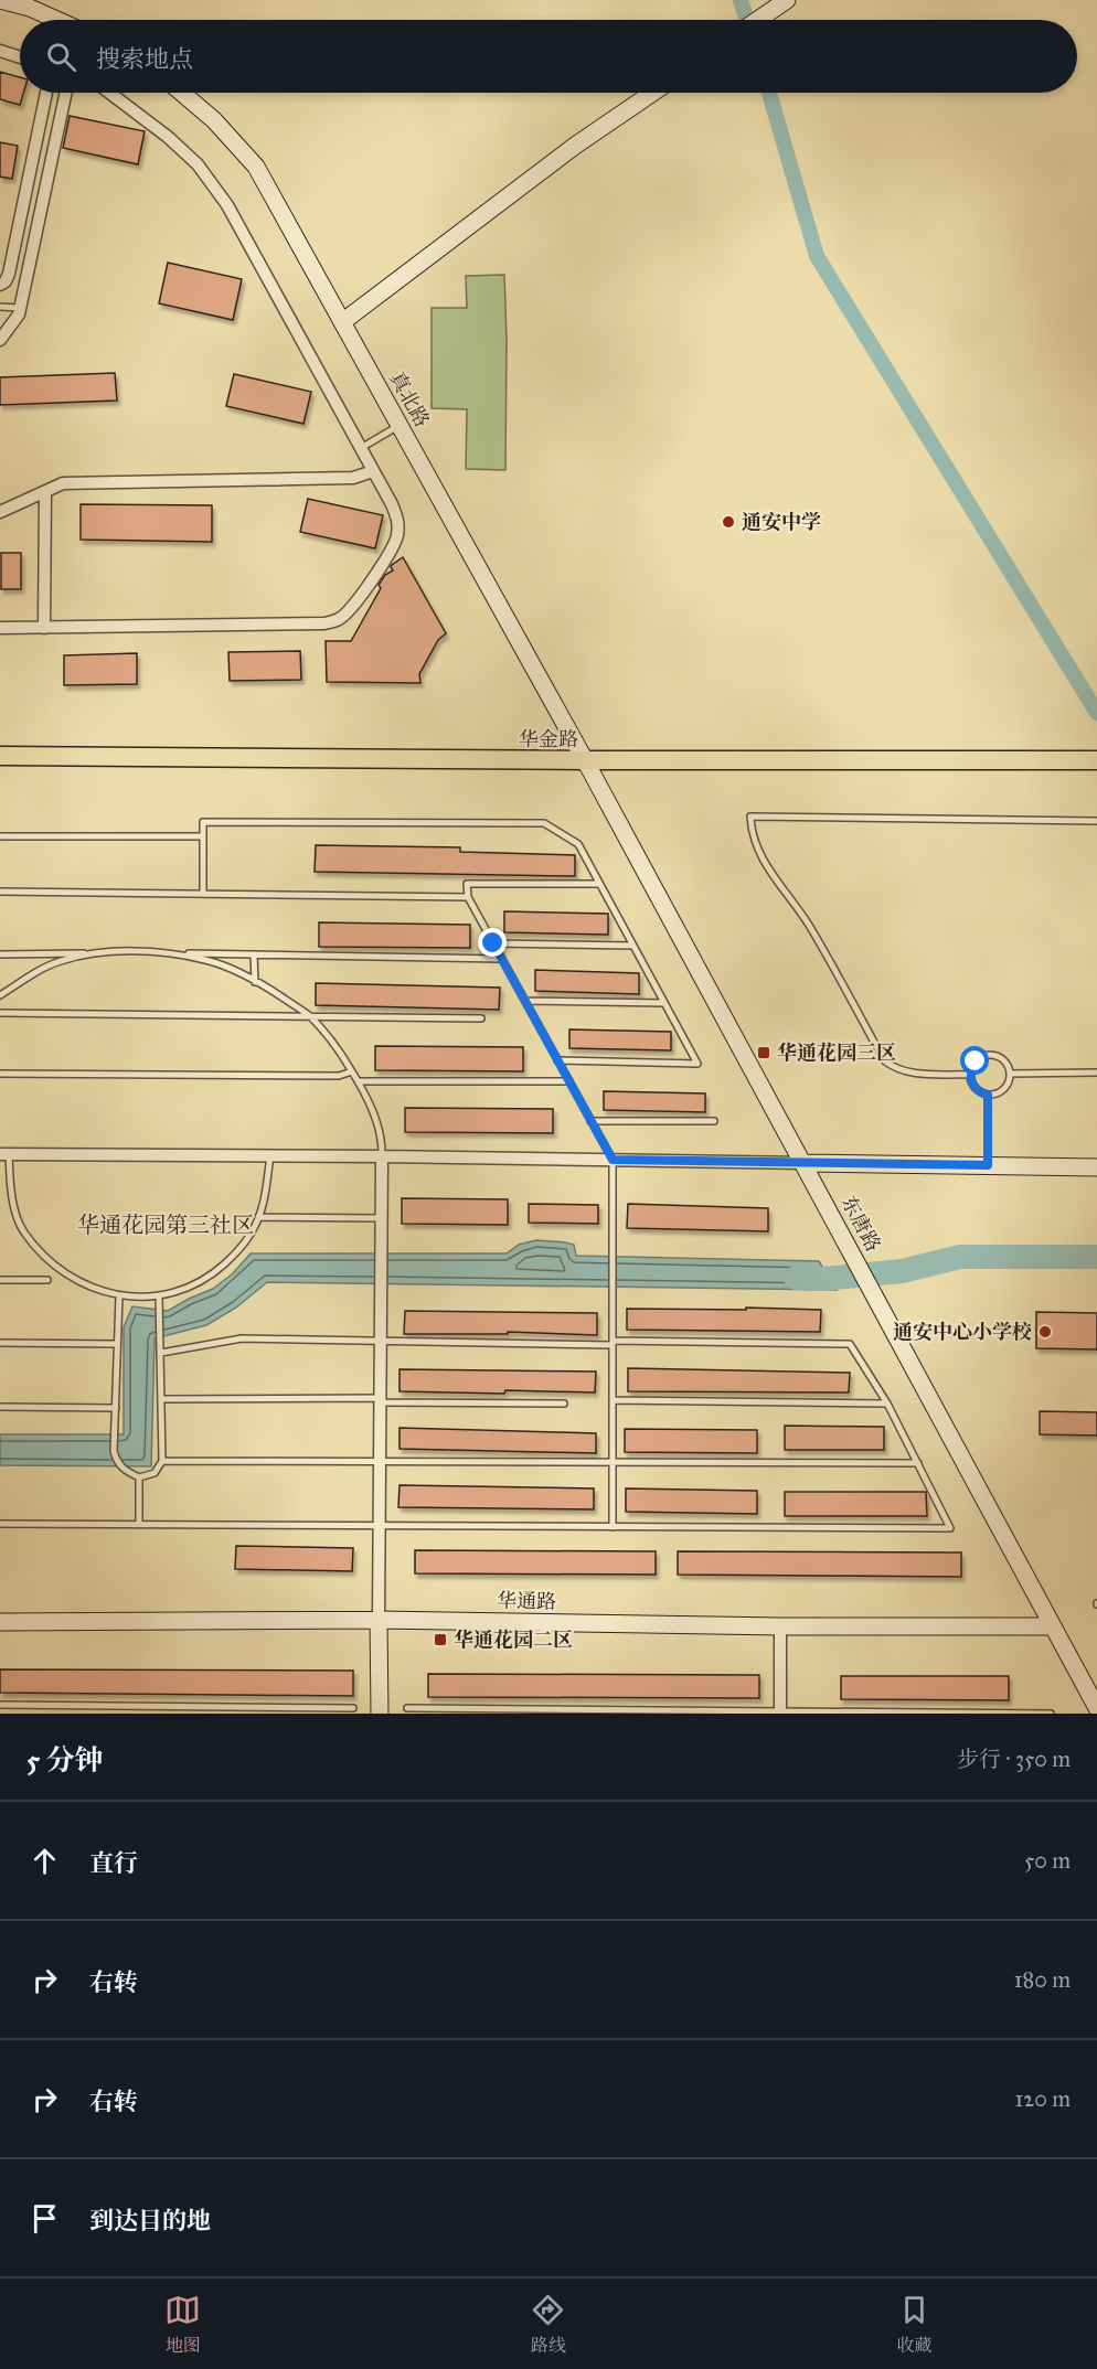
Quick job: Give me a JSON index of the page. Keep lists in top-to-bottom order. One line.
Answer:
{"streets":{"main road":["华金路"],"street":["真北路","东唐路","华通路"]},"crossings":[["真北路","华金路"],["真北路","东唐路"],["华金路","东唐路"],["东唐路","华通路"]],"districts":["华通花园第三社区"],"places":{"other":["通安中学","通安中心小学校"],"transit":["华通花园三区","华通花园二区"]},"page":{"search":"搜索地点","heading":["5 分钟","步行 · 350 m"],"list":[["直行","50 m"],["右转","180 m"],["右转","120 m"],"到达目的地"],"nav":["地图","路线","收藏"]}}
